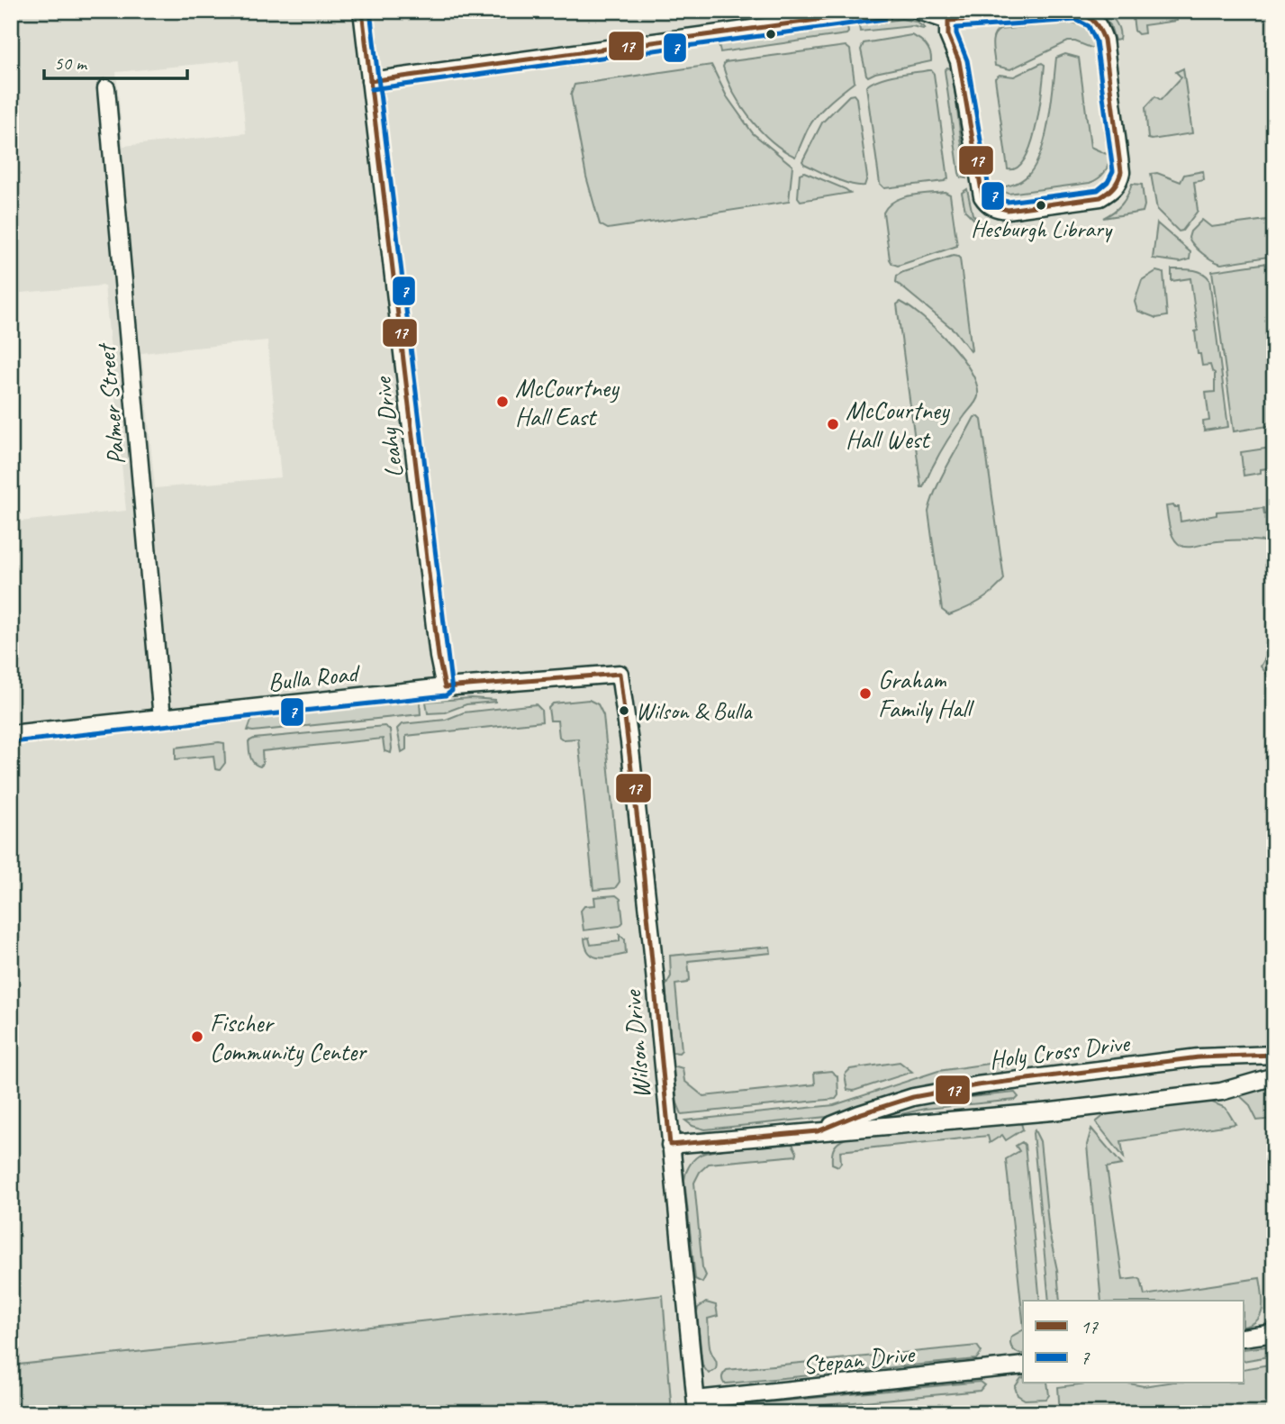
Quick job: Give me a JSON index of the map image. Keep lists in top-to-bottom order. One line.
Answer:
{"streets":{"street":["Palmer Street","Leahy Drive","Bulla Road","Wilson Drive","Holy Cross Drive","Stepan Drive"]},"crossings":[["Palmer Street","Bulla Road"],["Leahy Drive","Bulla Road"],["Bulla Road","Wilson Drive"],["Wilson Drive","Holy Cross Drive"],["Wilson Drive","Stepan Drive"]],"places":["Hesburgh Library","McCourtney Hall East","McCourtney Hall West","Graham Family Hall","Wilson & Bulla","Fischer Community Center"],"lines":["transit line 17","transit line 7"],"legend":["17","7"],"scale_bar":"50 m"}
